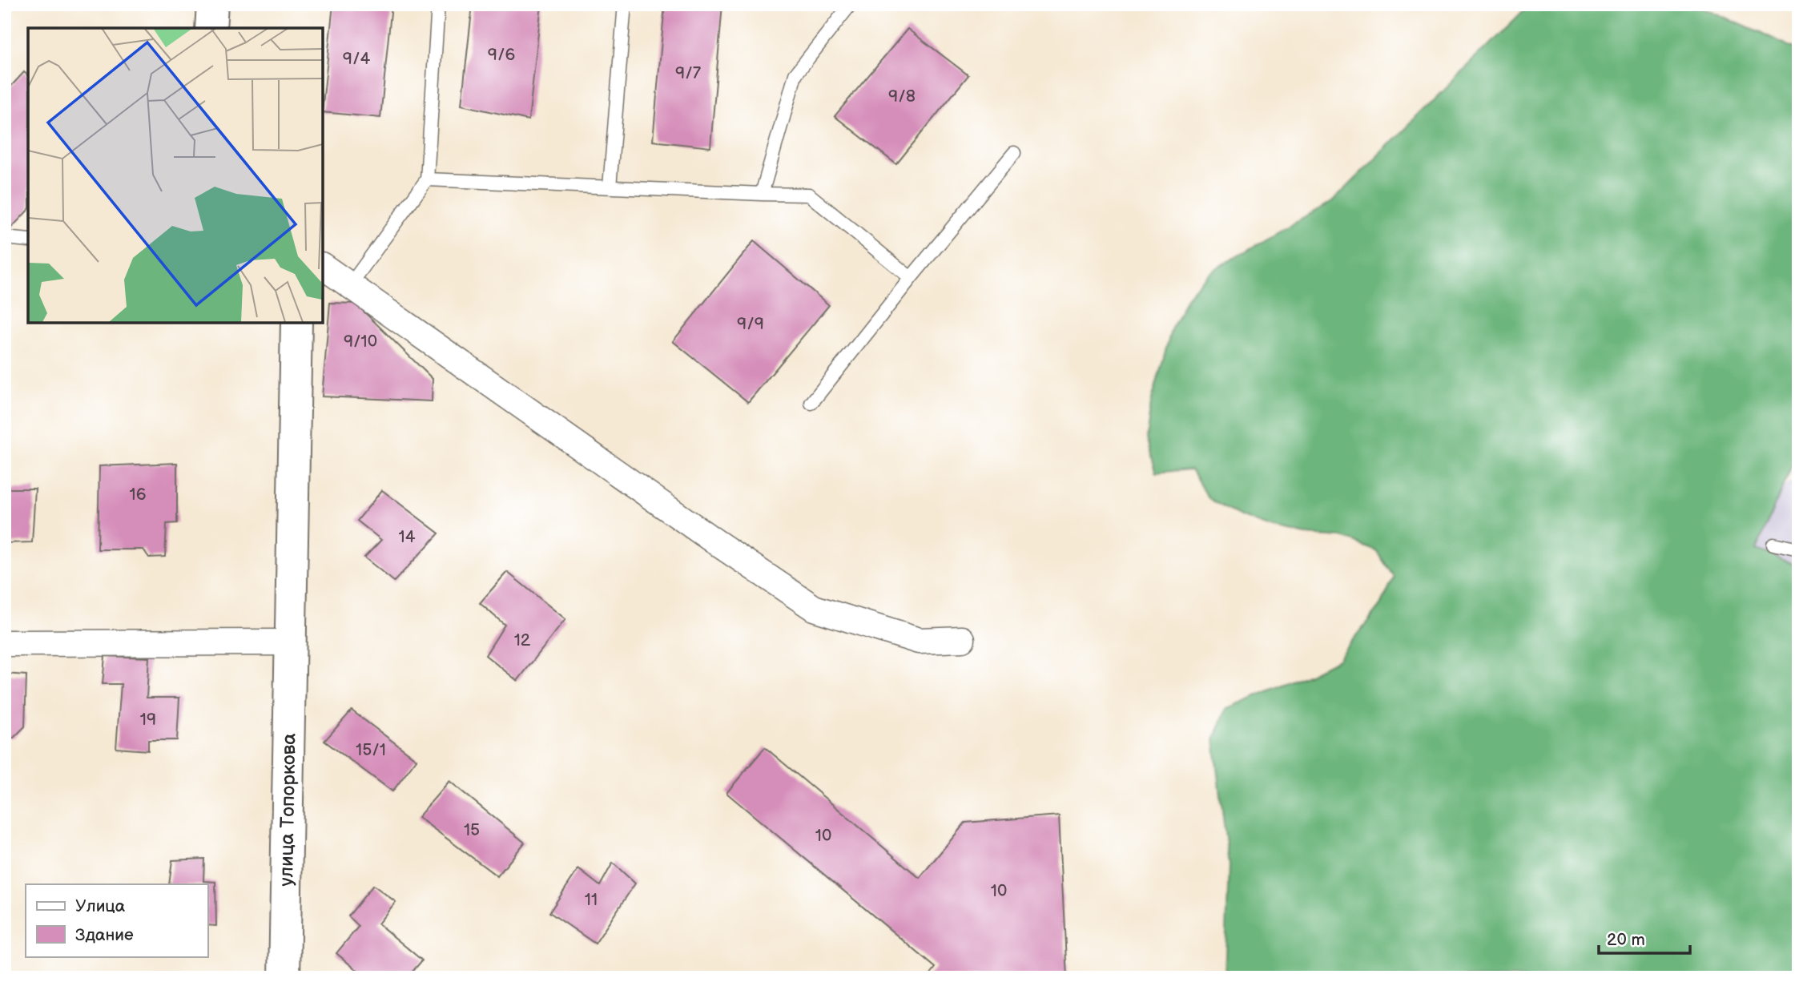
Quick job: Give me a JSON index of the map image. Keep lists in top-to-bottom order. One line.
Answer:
{"streets":{"main road":["улица Топоркова"]},"house_numbers":["9/6","9/4","9/7","9/8","9/9","9/10","16","14","12","19","15/1","15","10","10","11"],"legend":["Улица","Здание"],"scale_bar":"20 m"}
